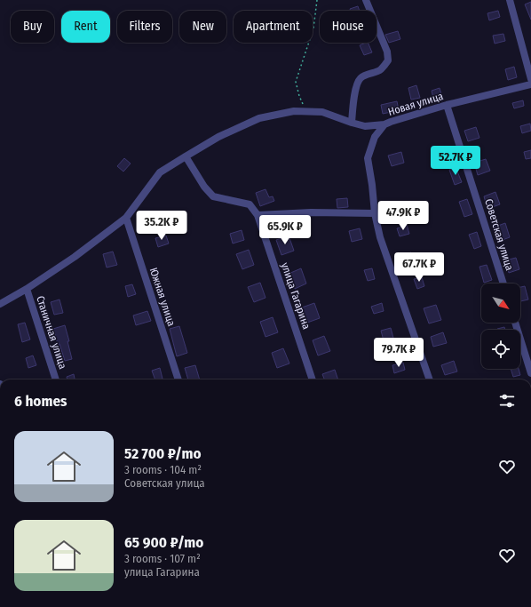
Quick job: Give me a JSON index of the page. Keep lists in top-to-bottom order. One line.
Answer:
{"streets":{"street":["Новая улица","Советская улица","улица Гагарина","Южная улица","Станичная улица"]},"crossings":[["Новая улица","Советская улица"]],"north":"bottom right","page":{"chip":["Buy","Rent","Filters","New","Apartment","House"],"price":["52.7K ₽","47.9K ₽","35.2K ₽","65.9K ₽","67.7K ₽","79.7K ₽"],"heading":"6 homes","list":[{"name":"52 700 ₽/mo","note":"3 rooms · 104 m² · Советская улица"},{"name":"65 900 ₽/mo","note":"3 rooms · 107 m² · улица Гагарина"}]}}
